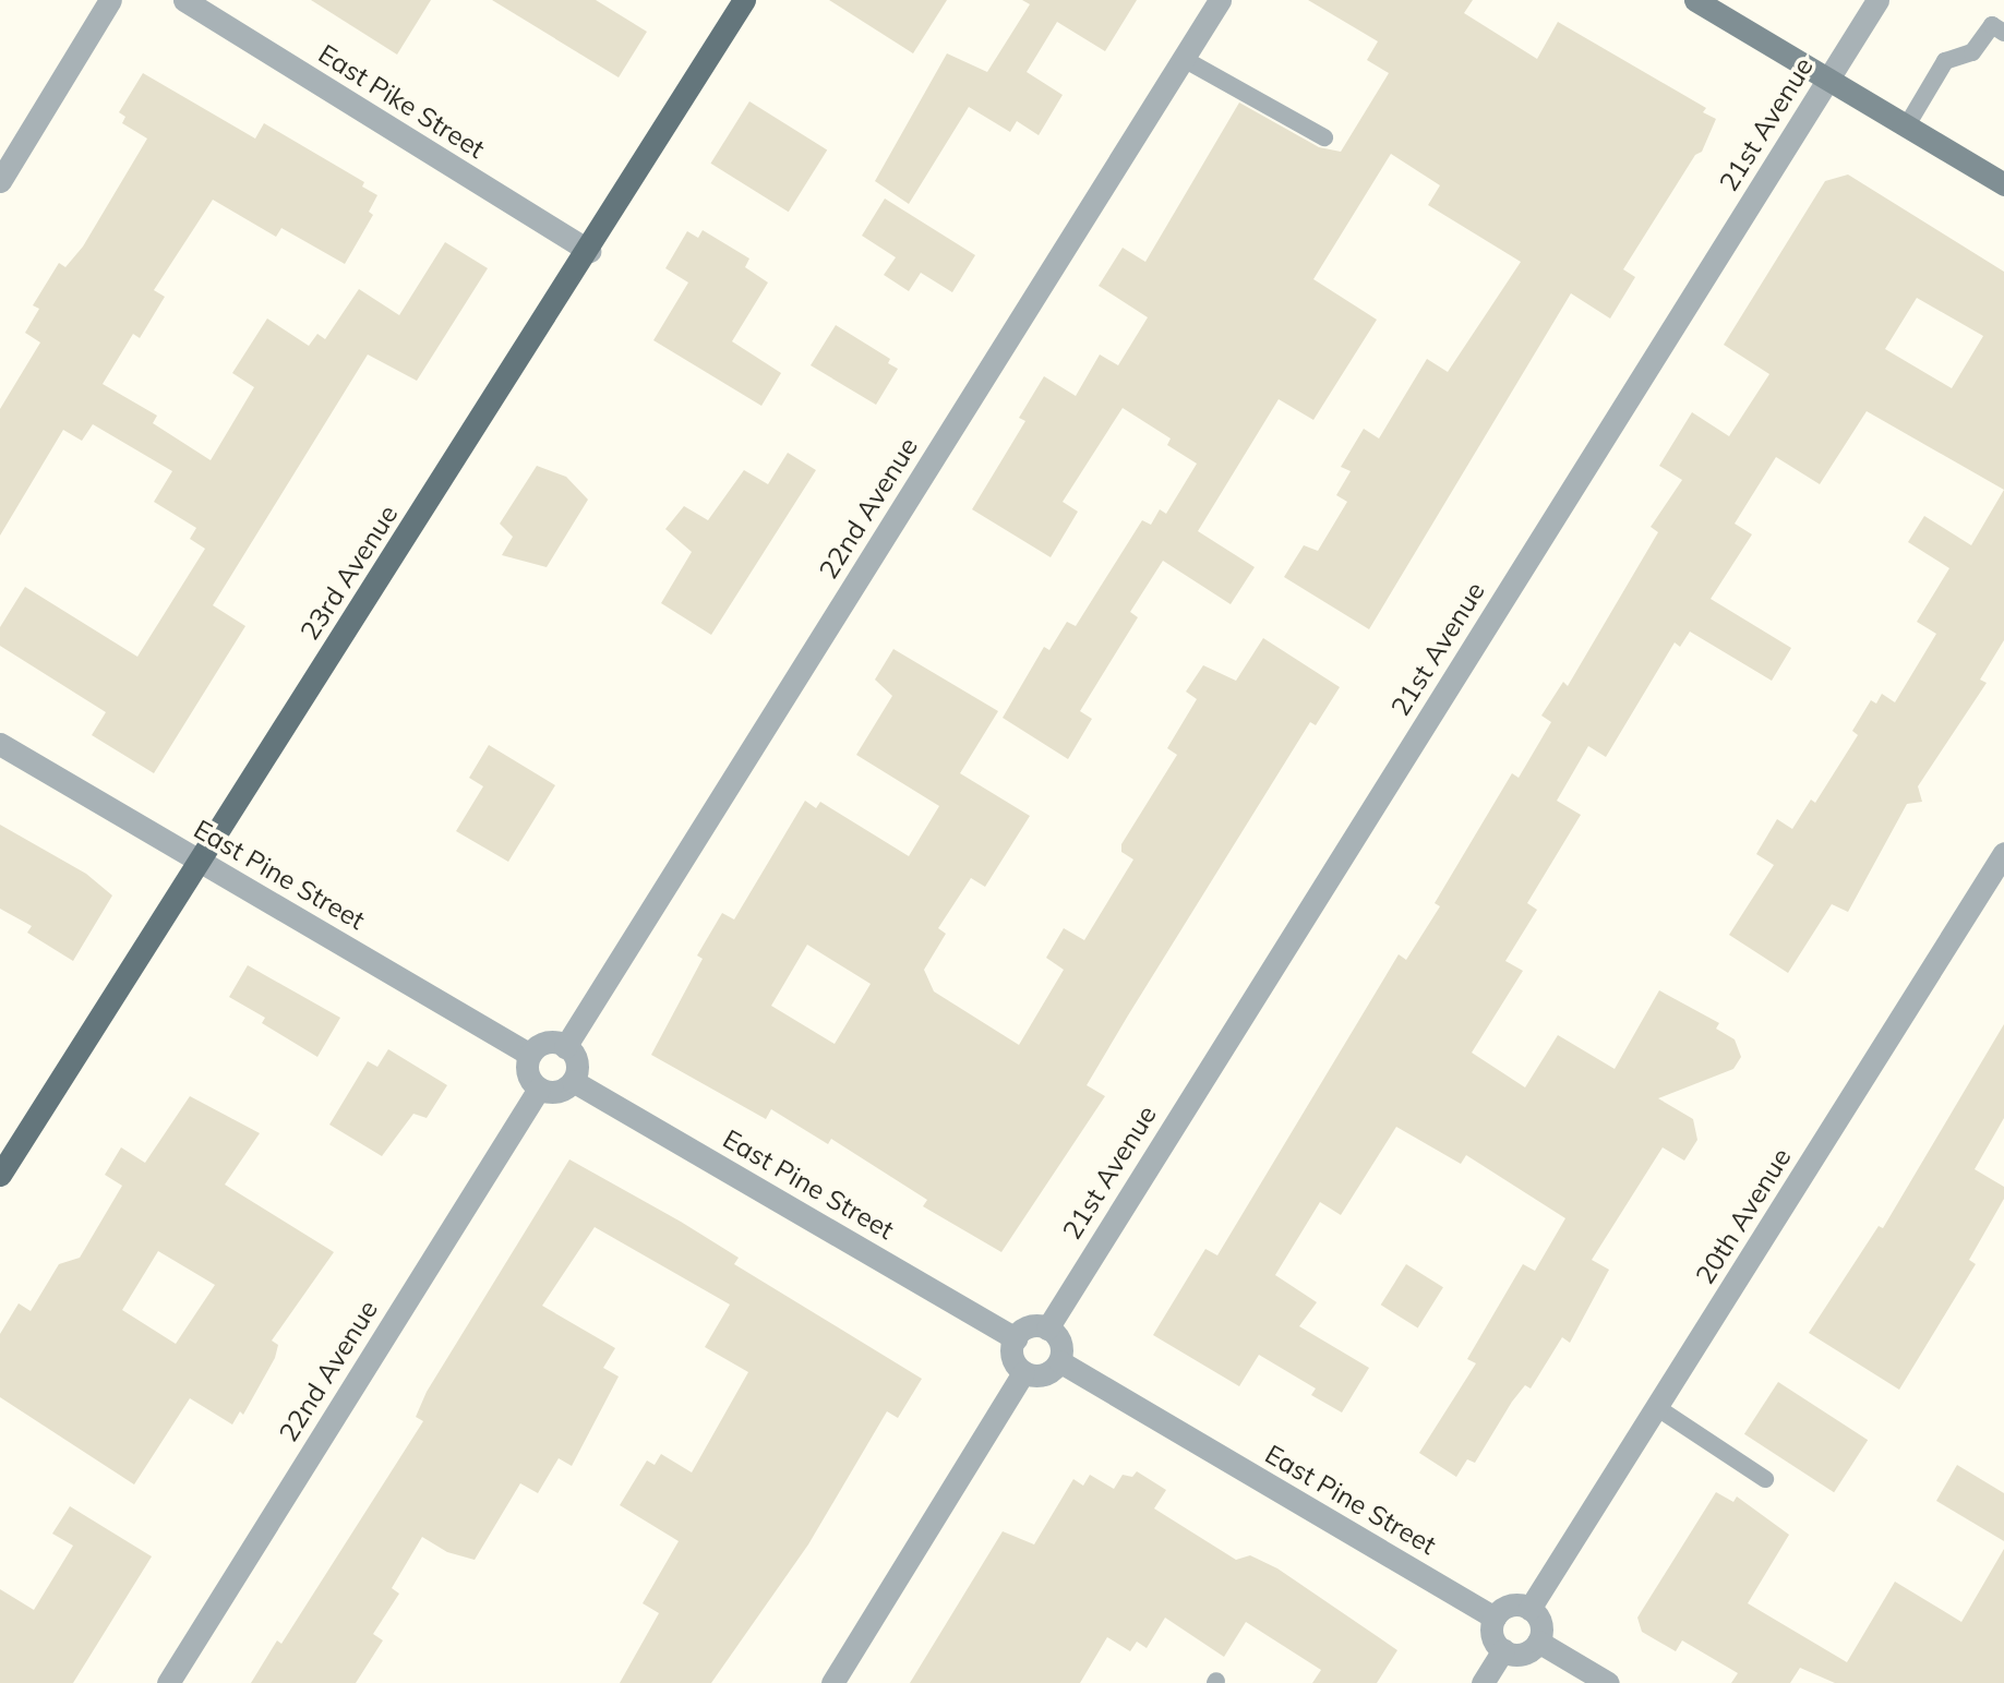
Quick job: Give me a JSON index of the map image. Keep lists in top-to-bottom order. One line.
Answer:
{"streets":{"main road":["23rd Avenue"],"street":["East Pike Street","21st Avenue","22nd Avenue","East Pine Street","20th Avenue"]},"crossings":[["East Pike Street","23rd Avenue"],["21st Avenue","East Pine Street"],["22nd Avenue","East Pine Street"],["23rd Avenue","East Pine Street"],["East Pine Street","20th Avenue"]]}
